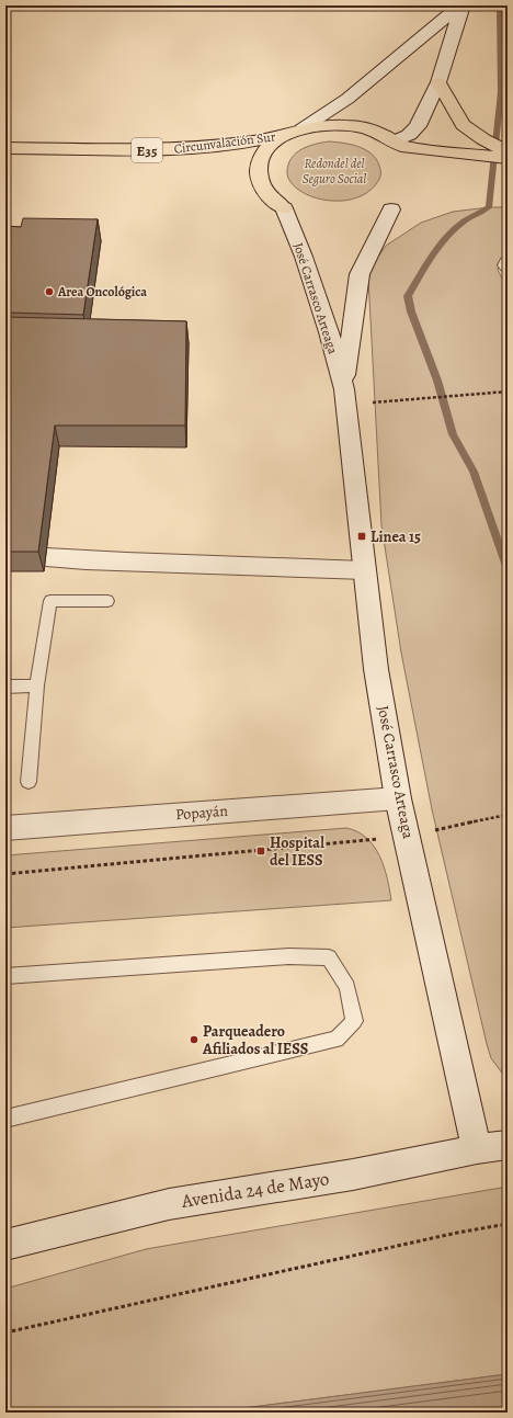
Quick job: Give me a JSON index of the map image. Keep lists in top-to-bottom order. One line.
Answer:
{"streets":{"highway":["Circunvalación Sur","E35"],"main road":["José Carrasco Arteaga","Popayán","Avenida 24 de Mayo"]},"crossings":[["Circunvalación Sur","E35"],["E35","José Carrasco Arteaga"],["José Carrasco Arteaga","Popayán"],["José Carrasco Arteaga","Avenida 24 de Mayo"]],"parks":["Redondel del Seguro Social"],"places":{"other":["Area Oncológica","Parqueadero Afiliados al IESS"],"transit":["Linea 15","Hospital del IESS"]}}
